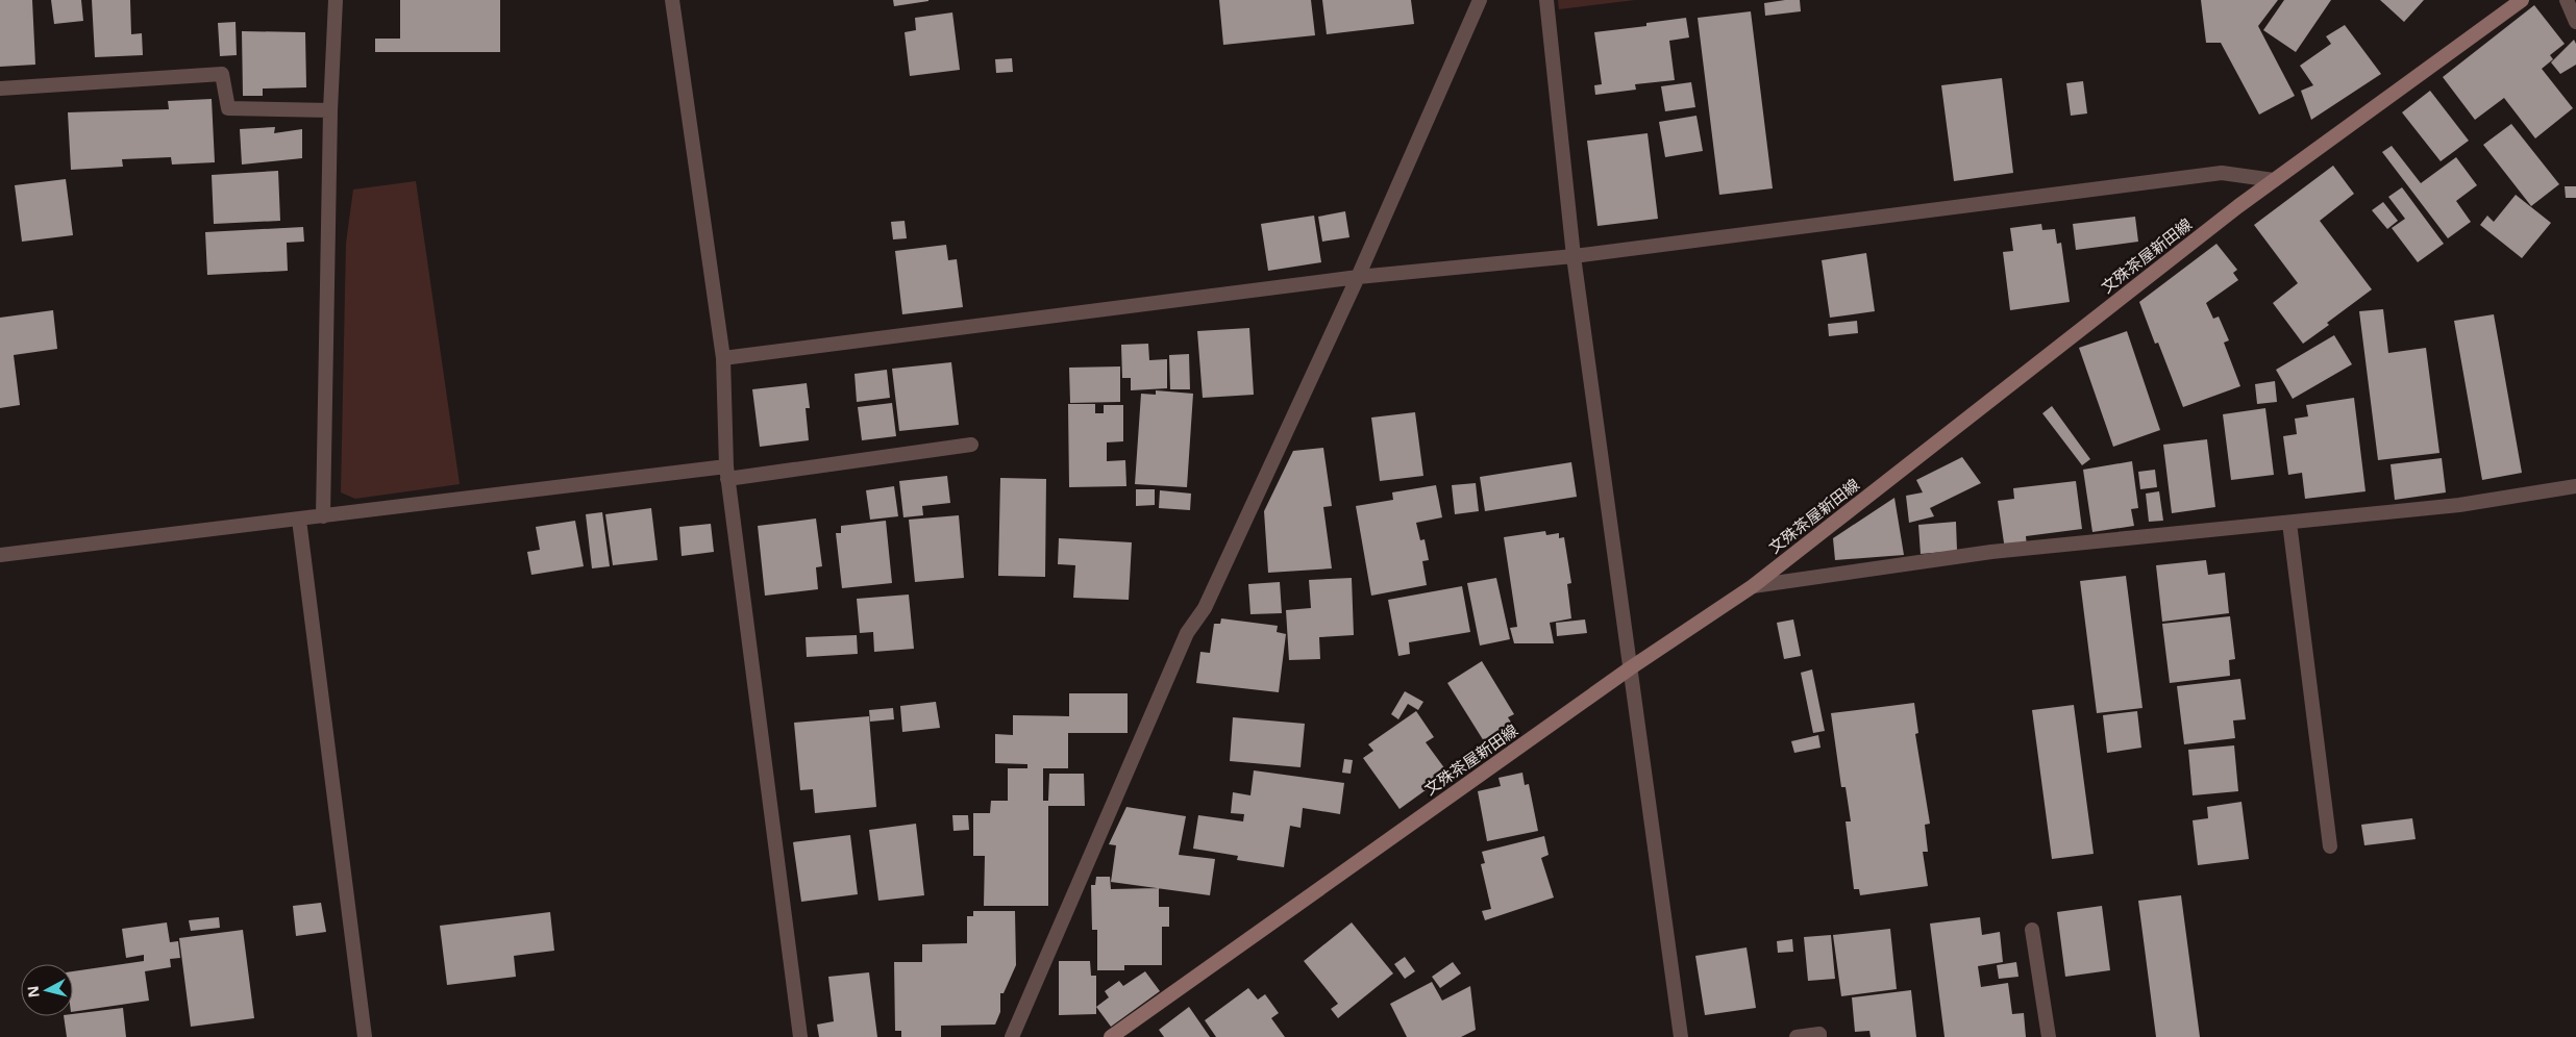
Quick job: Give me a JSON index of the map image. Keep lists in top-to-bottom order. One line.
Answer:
{"streets":{"main road":["文殊茶屋新田線"]},"north":"left"}
